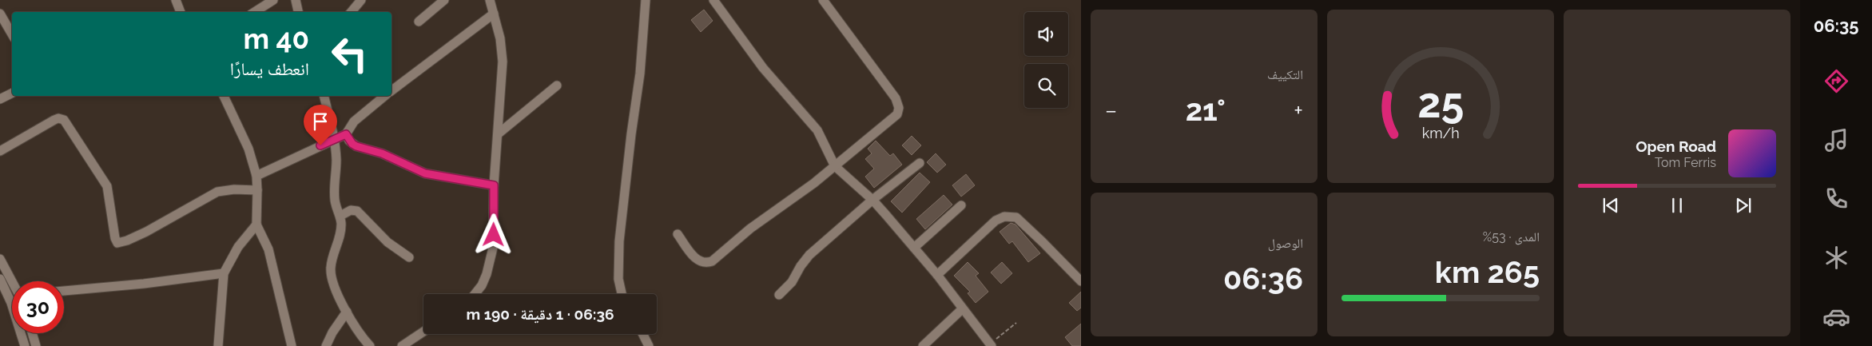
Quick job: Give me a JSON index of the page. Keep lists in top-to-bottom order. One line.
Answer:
{"page":{"tabs":"06:35","tile":["التكييف",["المدى · 53%","265 km"],["الوصول","06:36"]],"turn":["40 m","انعطف يسارًا"],"heat":["−","21°","+"],"song":["Open Road","Tom Ferris"],"limit":"30","trip":"06:36 · 1 دقيقة · 190 m","gauge":["25","km/h"]}}
